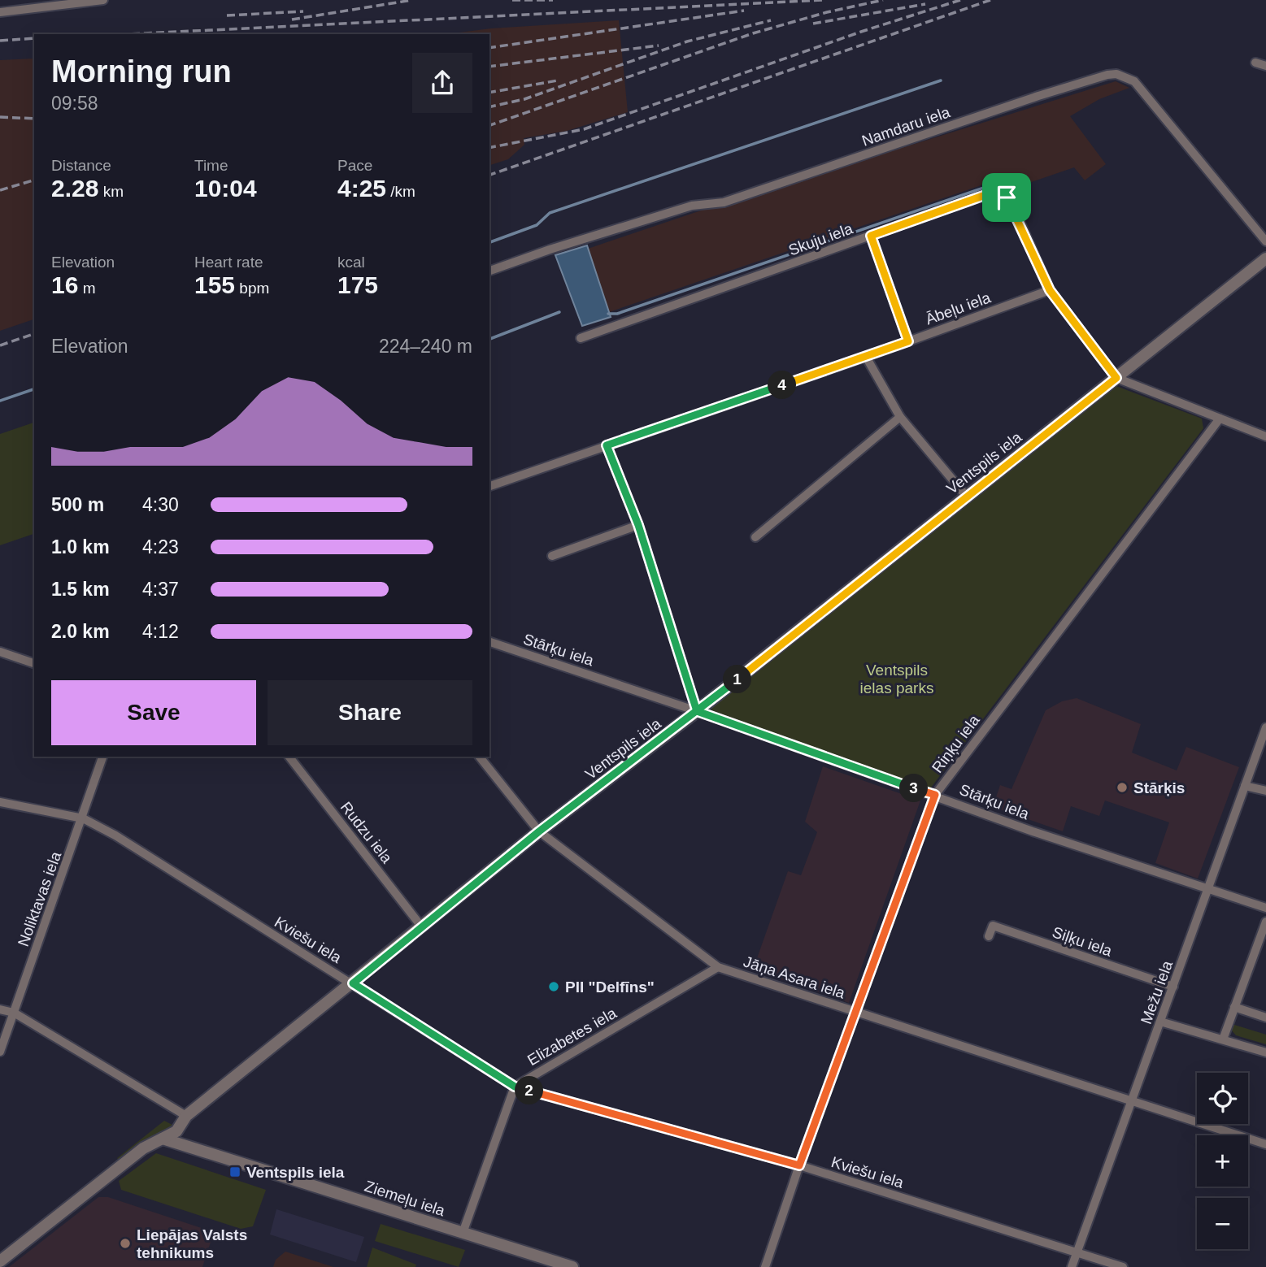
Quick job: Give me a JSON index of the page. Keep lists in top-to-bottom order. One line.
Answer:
{"streets":{"street":["Namdaru iela","Skuju iela","Ābeļu iela","Ventspils iela","Stārķu iela","Riņķu iela","Rudzu iela","Noliktavas iela","Kviešu iela","Siļķu iela","Jāņa Asara iela","Mežu iela","Elizabetes iela","Ziemeļu iela"]},"crossings":[["Skuju iela","Ābeļu iela"],["Skuju iela","Ventspils iela"],["Ventspils iela","Stārķu iela"],["Ventspils iela","Rudzu iela"],["Ventspils iela","Kviešu iela"],["Ventspils iela","Jāņa Asara iela"],["Ventspils iela","Ziemeļu iela"],["Stārķu iela","Riņķu iela"],["Stārķu iela","Mežu iela"],["Riņķu iela","Kviešu iela"],["Riņķu iela","Jāņa Asara iela"],["Noliktavas iela","Kviešu iela"],["Kviešu iela","Mežu iela"],["Kviešu iela","Elizabetes iela"],["Siļķu iela","Mežu iela"],["Jāņa Asara iela","Mežu iela"],["Jāņa Asara iela","Elizabetes iela"]],"parks":["Ventspils ielas parks"],"places":{"other":["Stārķis","PII \"Delfīns\"","Liepājas Valsts tehnikums"],"transit":["Ventspils iela"]},"page":{"heading":["Morning run","09:58"],"stats":[["Distance","2.28 km"],["Time","10:04"],["Pace","4:25 /km"],["Elevation","16 m"],["Heart rate","155 bpm"],["kcal","175"]],"chart":["Elevation","224–240 m"],"pins":["4","1","3","2"],"list":[{"name":"500 m","note":"4:30"},{"name":"1.0 km","note":"4:23"},{"name":"1.5 km","note":"4:37"},{"name":"2.0 km","note":"4:12"}],"buttons":["Save","Share"],"map_buttons":["+","−"]}}
